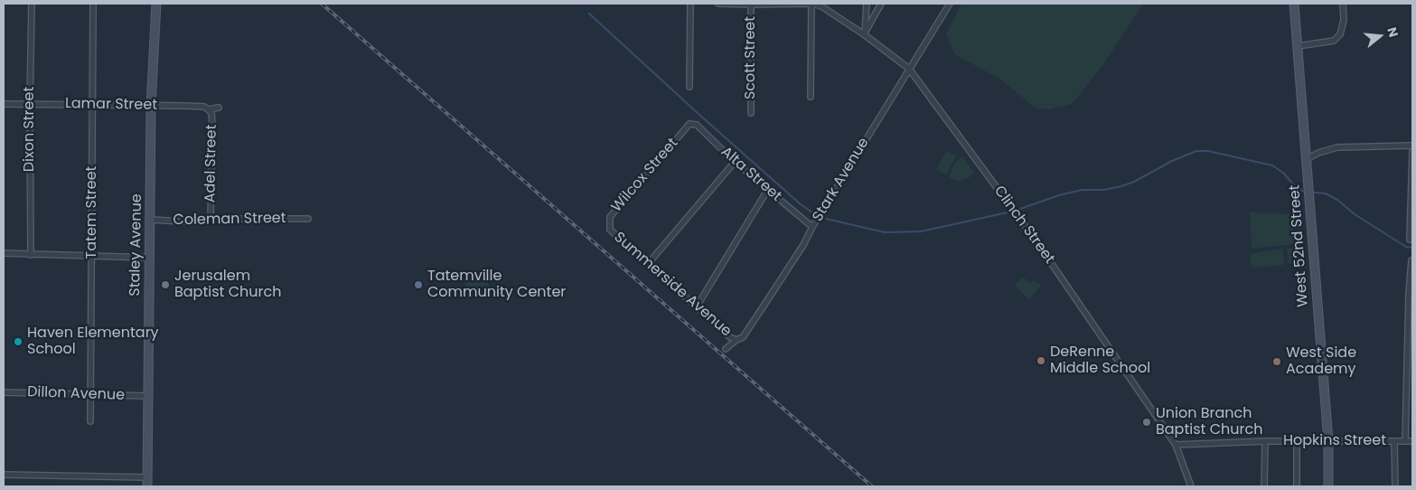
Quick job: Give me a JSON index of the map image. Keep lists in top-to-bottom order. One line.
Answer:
{"streets":{"street":["Scott Street","Lamar Street","Dixon Street","Adel Street","Alta Street","Wilcox Street","Stark Avenue","Tatem Street","Coleman Street","Clinch Street","Staley Avenue","West 52nd Street","Summerside Avenue","Dillon Avenue","Hopkins Street"]},"crossings":[["Scott Street","Clinch Street"],["Lamar Street","Dixon Street"],["Lamar Street","Adel Street"],["Lamar Street","Tatem Street"],["Lamar Street","Staley Avenue"],["Adel Street","Coleman Street"],["Alta Street","Wilcox Street"],["Alta Street","Stark Avenue"],["Wilcox Street","Summerside Avenue"],["Stark Avenue","Clinch Street"],["Stark Avenue","Summerside Avenue"],["Tatem Street","Dillon Avenue"],["Coleman Street","Staley Avenue"],["Clinch Street","Hopkins Street"],["Staley Avenue","Dillon Avenue"],["West 52nd Street","Hopkins Street"]],"places":["Jerusalem Baptist Church","Tatemville Community Center","Haven Elementary School","DeRenne Middle School","West Side Academy","Union Branch Baptist Church"],"north":"right"}
